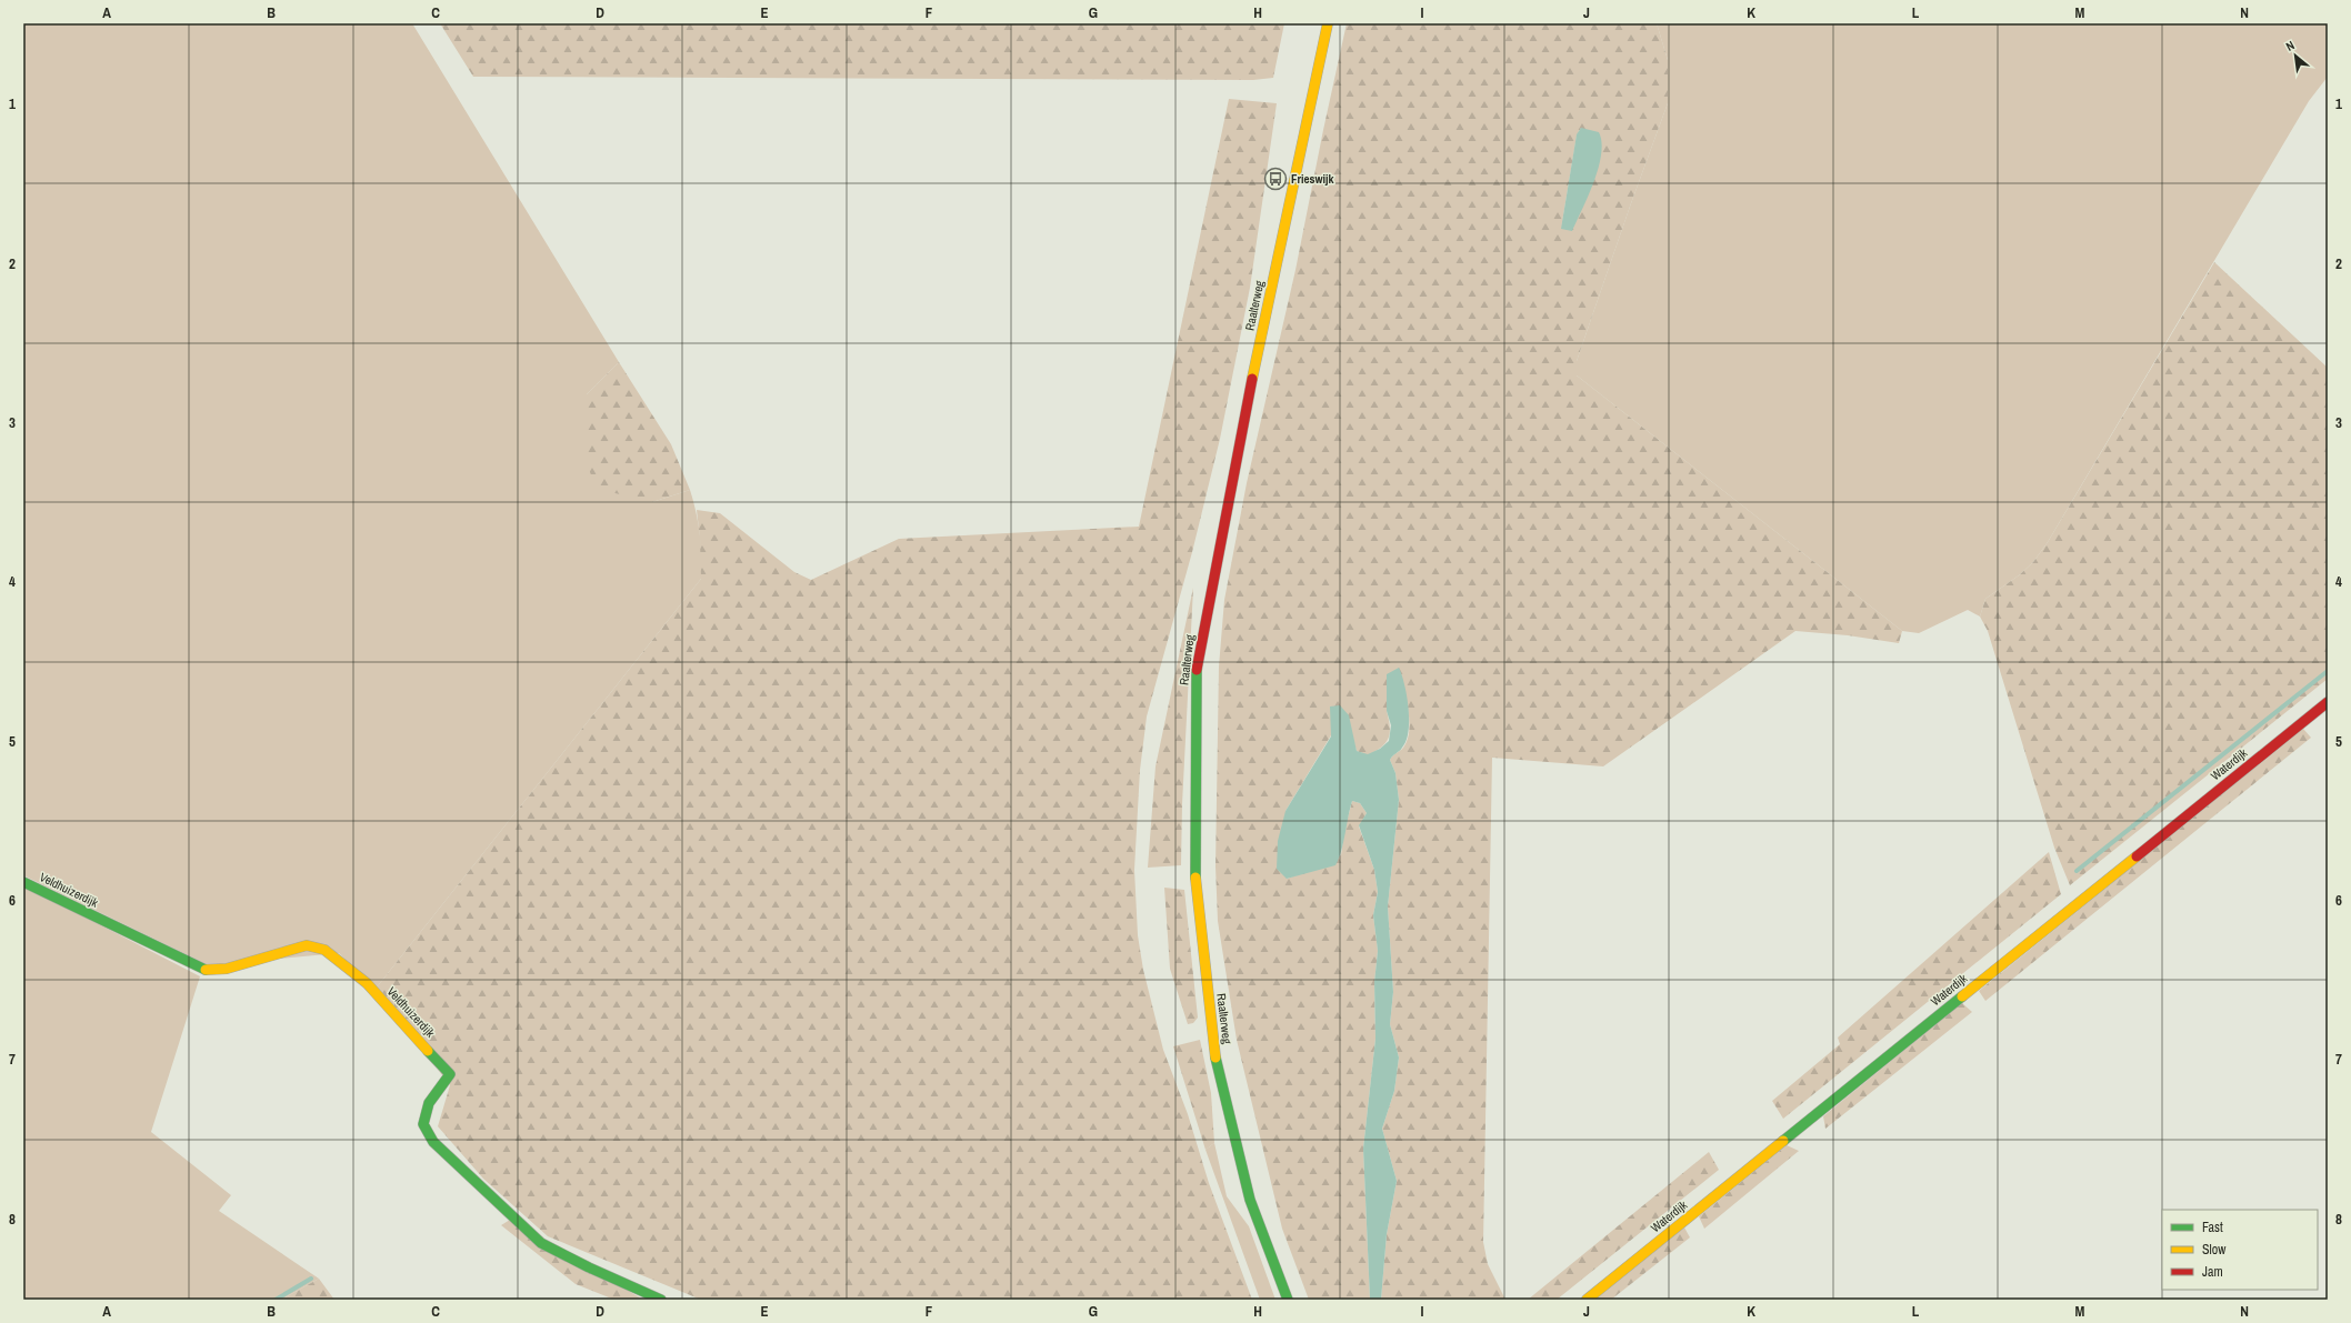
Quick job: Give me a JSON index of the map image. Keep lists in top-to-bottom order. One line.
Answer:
{"streets":{"street":["Raalterweg","Waterdijk","Veldhuizerdijk"]},"places":{"bus stop":["Frieswijk"]},"legend":["Fast","Slow","Jam"],"north":"top left","grid":{"columns":["A","B","C","D","E","F","G","H","I","J","K","L","M","N"],"rows":["1","2","3","4","5","6","7","8"]}}
